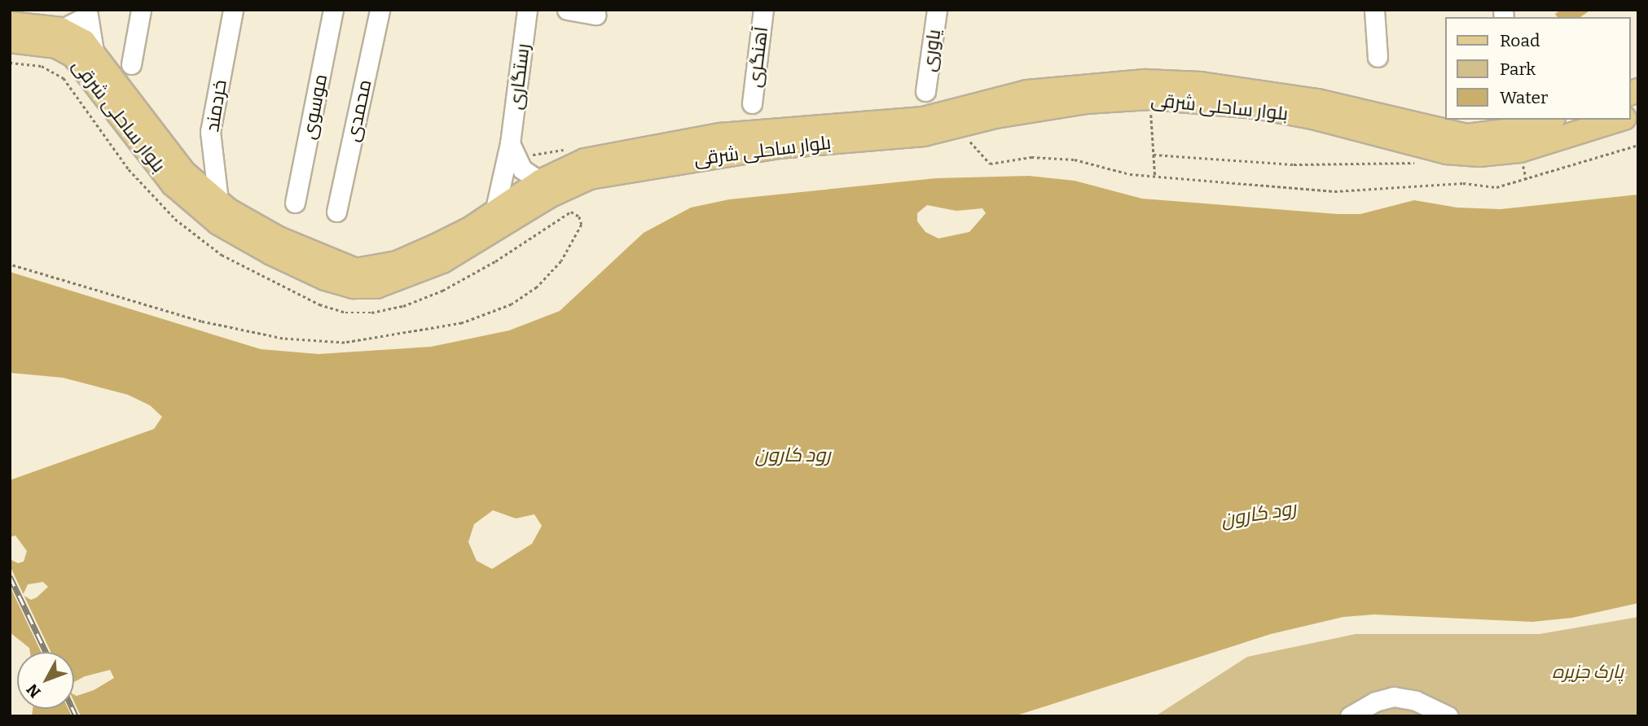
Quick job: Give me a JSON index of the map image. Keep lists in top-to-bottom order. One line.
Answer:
{"streets":{"main road":["بلوار ساحلی شرقی"],"street":["یاوری","آهنگری","رستگاری","خردمند","موسوی","محمدی"]},"crossings":[["رستگاری","بلوار ساحلی شرقی"],["خردمند","بلوار ساحلی شرقی"]],"water":["رود کارون"],"parks":["پارک جزیره"],"legend":["Road","Park","Water"],"north":"bottom left"}
